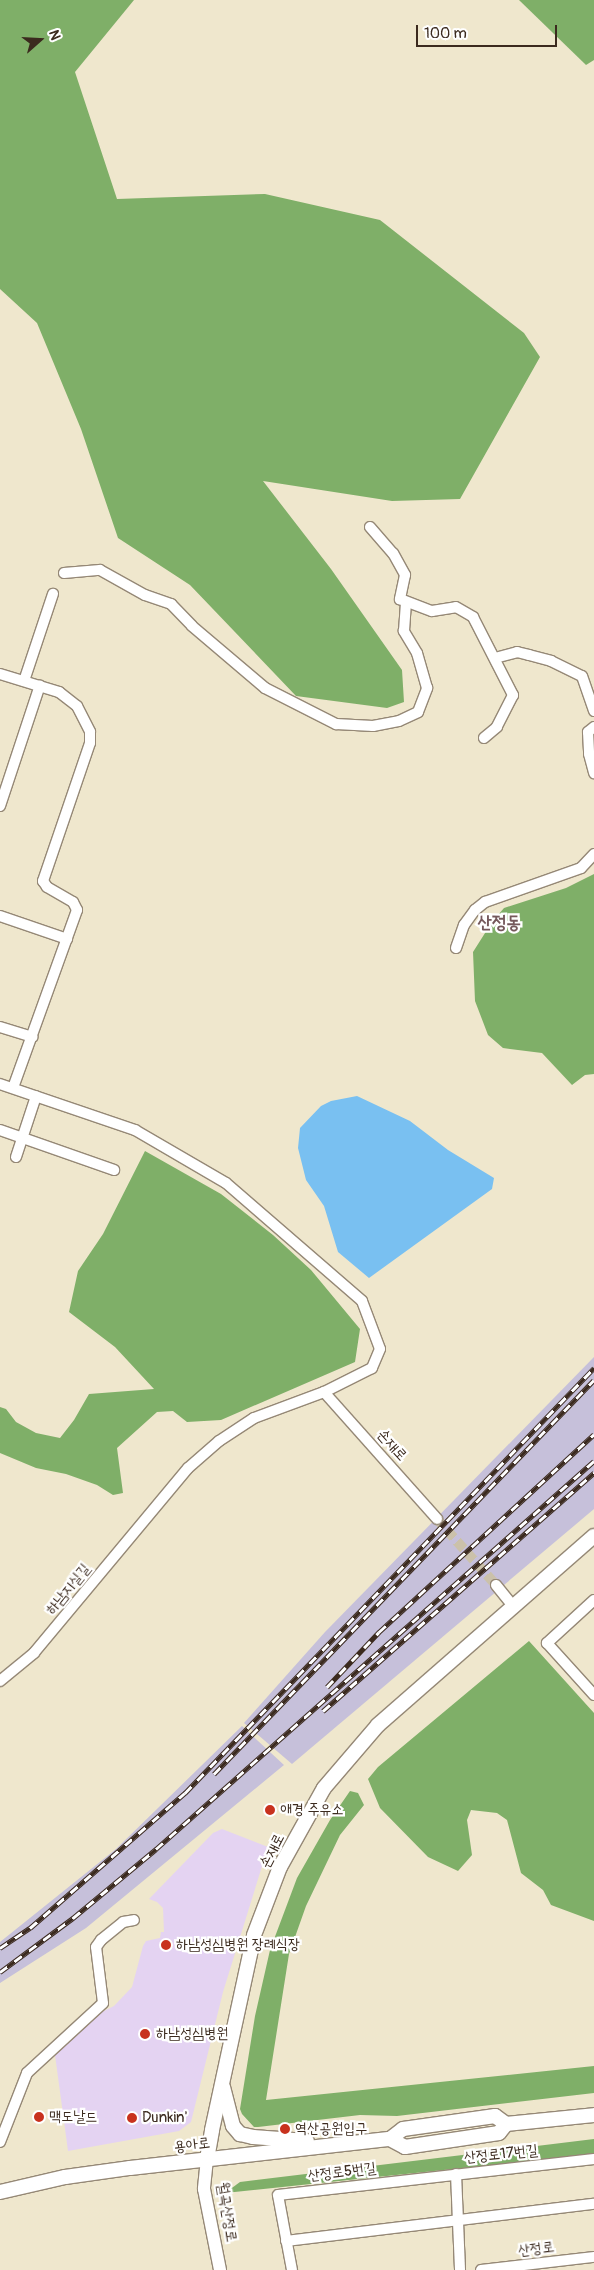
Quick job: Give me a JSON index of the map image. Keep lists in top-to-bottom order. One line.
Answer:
{"streets":{"main road":["손재로","용아로"],"street":["하남지실길","산정로17번길","산정로5번길","월곡산정로","산정로"]},"crossings":[["손재로","하남지실길"],["손재로","용아로"],["손재로","월곡산정로"],["용아로","월곡산정로"],["산정로17번길","산정로5번길"]],"districts":["산정동"],"places":["애경 주유소","하남성심병원 장례식장","하남성심병원","맥도날드","Dunkin'","역산공원입구"],"scale_bar":"100 m","north":"right"}
